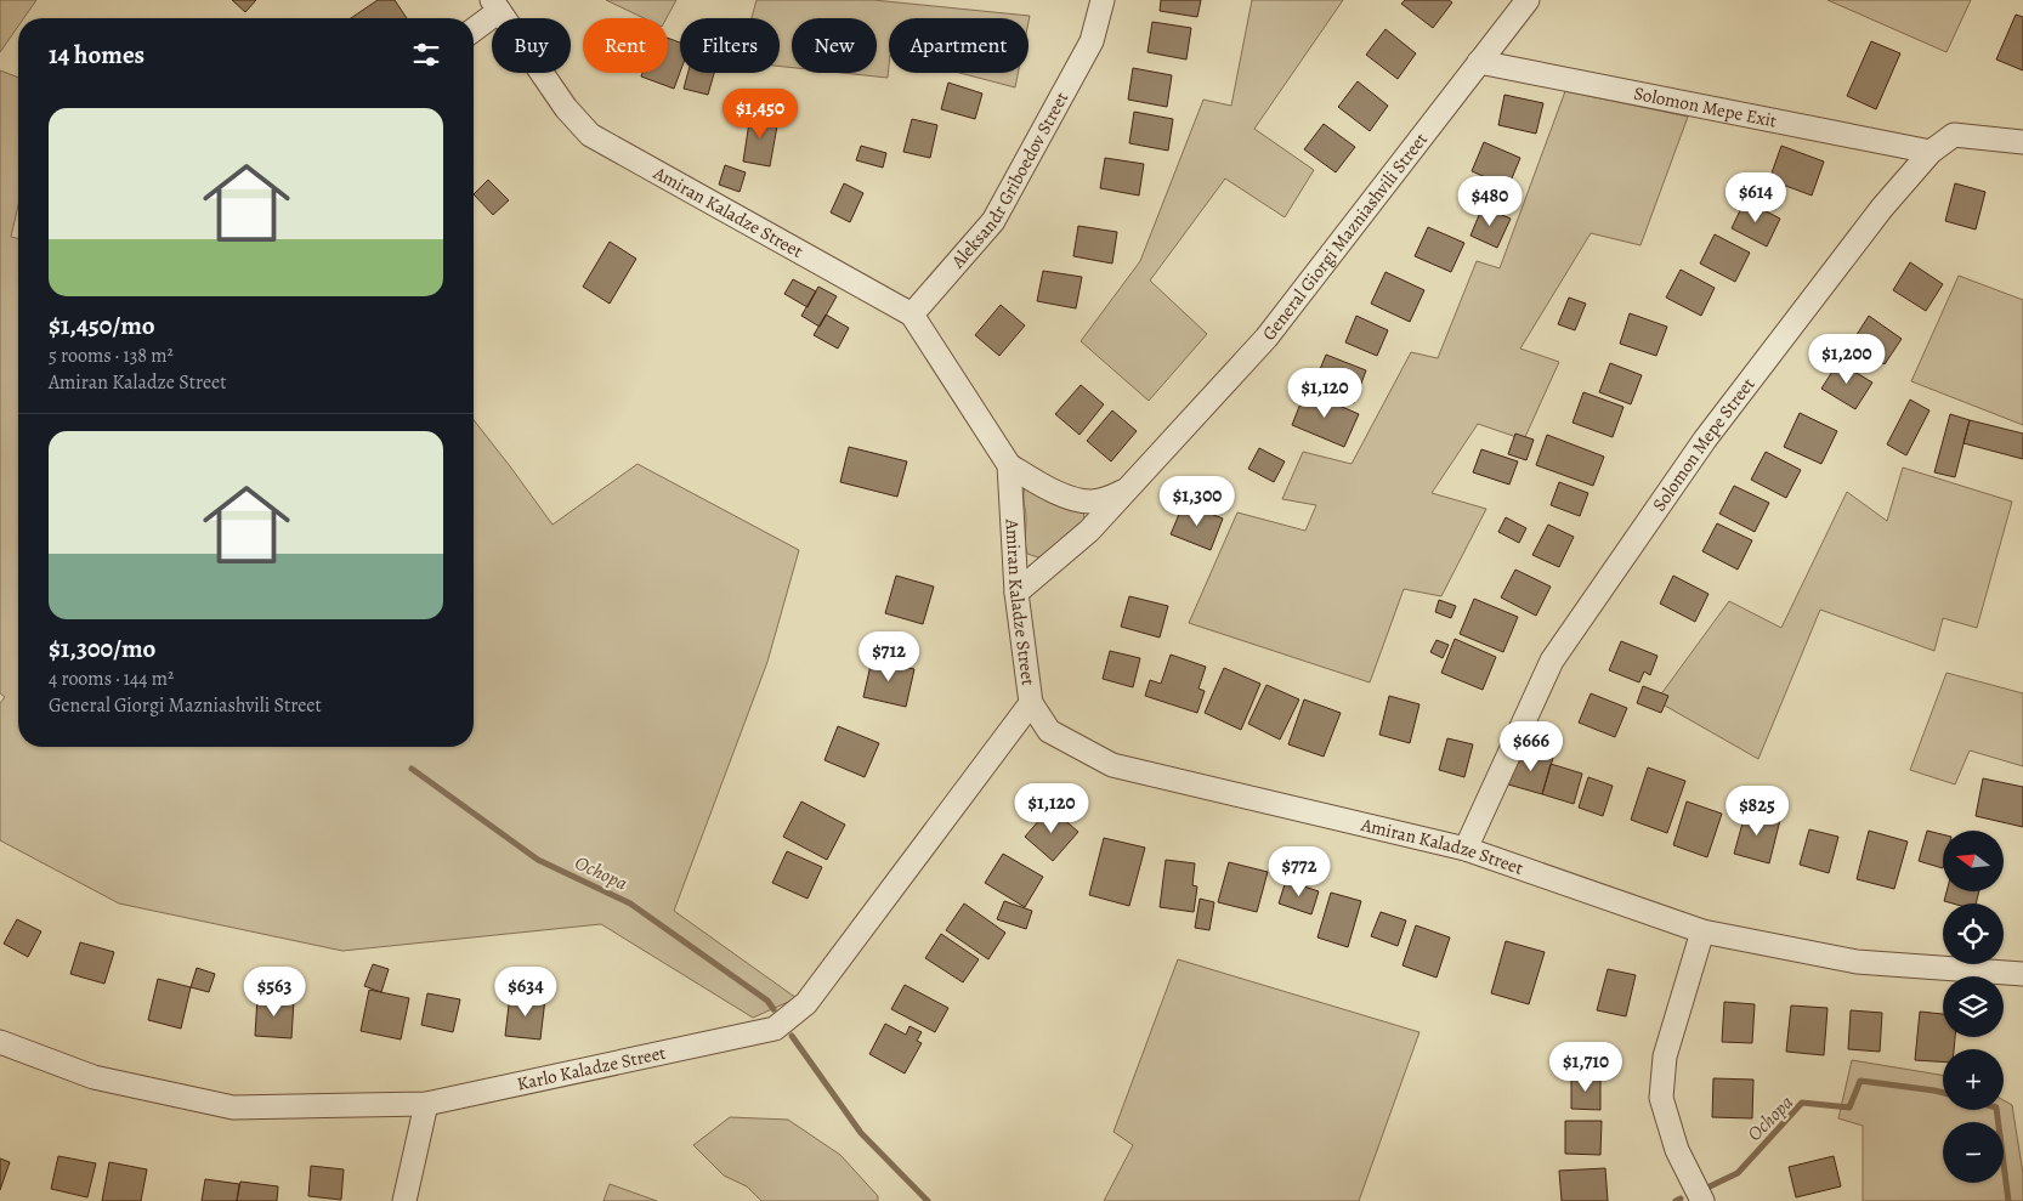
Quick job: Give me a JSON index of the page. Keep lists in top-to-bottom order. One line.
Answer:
{"streets":{"street":["Solomon Mepe Exit","Aleksandr Griboedov Street","Amiran Kaladze Street","General Giorgi Mazniashvili Street","Solomon Mepe Street","Karlo Kaladze Street"]},"crossings":[["Solomon Mepe Exit","General Giorgi Mazniashvili Street"],["Solomon Mepe Exit","Solomon Mepe Street"],["Aleksandr Griboedov Street","Amiran Kaladze Street"],["Amiran Kaladze Street","General Giorgi Mazniashvili Street"],["Amiran Kaladze Street","Solomon Mepe Street"],["Amiran Kaladze Street","Karlo Kaladze Street"]],"water":["Ochopa"],"north":"left","page":{"chip":["Buy","Rent","Filters","New","Apartment"],"heading":"14 homes","price":["$1,450","$614","$480","$1,200","$1,120","$1,300","$712","$666","$1,120","$825","$772","$563","$634","$1,710"],"list":[{"name":"$1,450/mo","note":"5 rooms · 138 m² · Amiran Kaladze Street"},{"name":"$1,300/mo","note":"4 rooms · 144 m² · General Giorgi Mazniashvili Street"}],"map_buttons":["+","−"]}}
